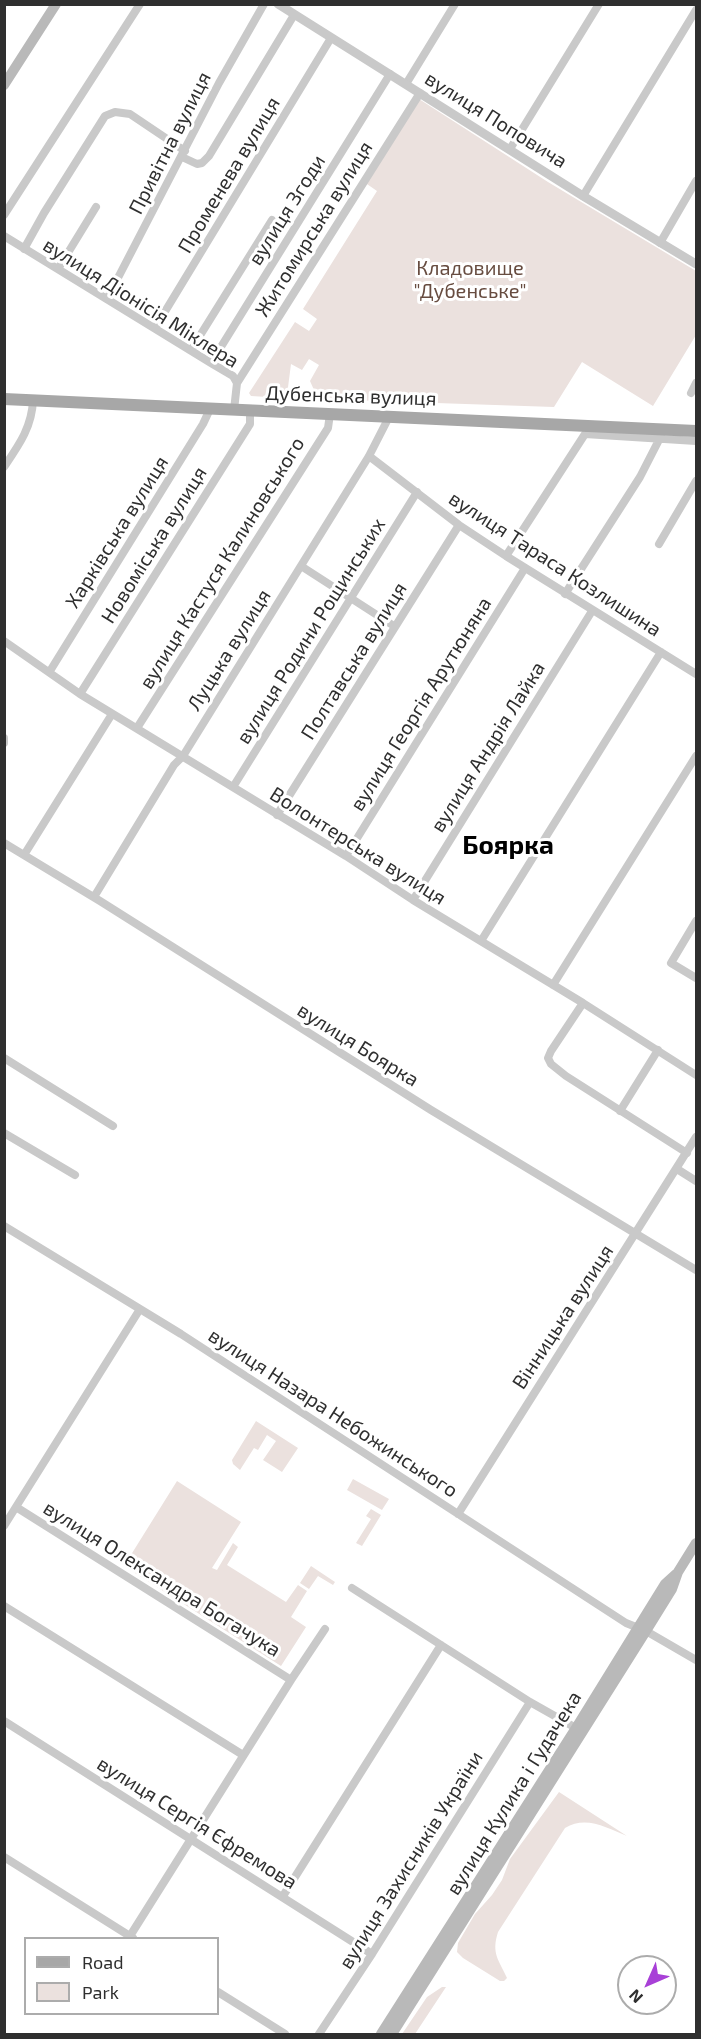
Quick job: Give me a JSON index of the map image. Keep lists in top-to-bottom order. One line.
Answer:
{"streets":{"main road":["Дубенська вулиця","вулиця Кулика і Гудачека"],"street":["вулиця Поповича","Привітна вулиця","Променева вулиця","вулиця Згоди","Житомирська вулиця","вулиця Діонісія Міклера","Харківська вулиця","Новоміська вулиця","вулиця Кастуся Калиновського","вулиця Тараса Козлишина","вулиця Родини Рощинських","Луцька вулиця","Полтавська вулиця","вулиця Георгія Арутюняна","вулиця Андрія Лайка","Волонтерська вулиця","вулиця Боярка","Вінницька вулиця","вулиця Назара Небожинського","вулиця Олександра Богачука","вулиця Сергія Єфремова","вулиця Захисників України"]},"crossings":[["вулиця Поповича","Променева вулиця"],["вулиця Поповича","вулиця Згоди"],["вулиця Поповича","Житомирська вулиця"],["Привітна вулиця","вулиця Діонісія Міклера"],["Променева вулиця","вулиця Діонісія Міклера"],["вулиця Згоди","вулиця Діонісія Міклера"],["Житомирська вулиця","вулиця Діонісія Міклера"],["вулиця Діонісія Міклера","Дубенська вулиця"],["Дубенська вулиця","Харківська вулиця"],["Дубенська вулиця","Новоміська вулиця"],["Дубенська вулиця","вулиця Кастуся Калиновського"],["Дубенська вулиця","Луцька вулиця"],["Харківська вулиця","Волонтерська вулиця"],["Новоміська вулиця","Волонтерська вулиця"],["вулиця Кастуся Калиновського","Волонтерська вулиця"],["вулиця Тараса Козлишина","вулиця Родини Рощинських"],["вулиця Тараса Козлишина","Луцька вулиця"],["вулиця Тараса Козлишина","Полтавська вулиця"],["вулиця Тараса Козлишина","вулиця Георгія Арутюняна"],["вулиця Тараса Козлишина","вулиця Андрія Лайка"],["вулиця Родини Рощинських","Волонтерська вулиця"],["Луцька вулиця","Волонтерська вулиця"],["Луцька вулиця","вулиця Боярка"],["Полтавська вулиця","Волонтерська вулиця"],["вулиця Георгія Арутюняна","Волонтерська вулиця"],["вулиця Андрія Лайка","Волонтерська вулиця"],["вулиця Боярка","Вінницька вулиця"],["Вінницька вулиця","вулиця Назара Небожинського"],["вулиця Назара Небожинського","вулиця Кулика і Гудачека"],["вулиця Сергія Єфремова","вулиця Захисників України"]],"districts":["Боярка"],"parks":["Кладовище \"Дубенське\""],"legend":["Road","Park"],"north":"bottom left"}
